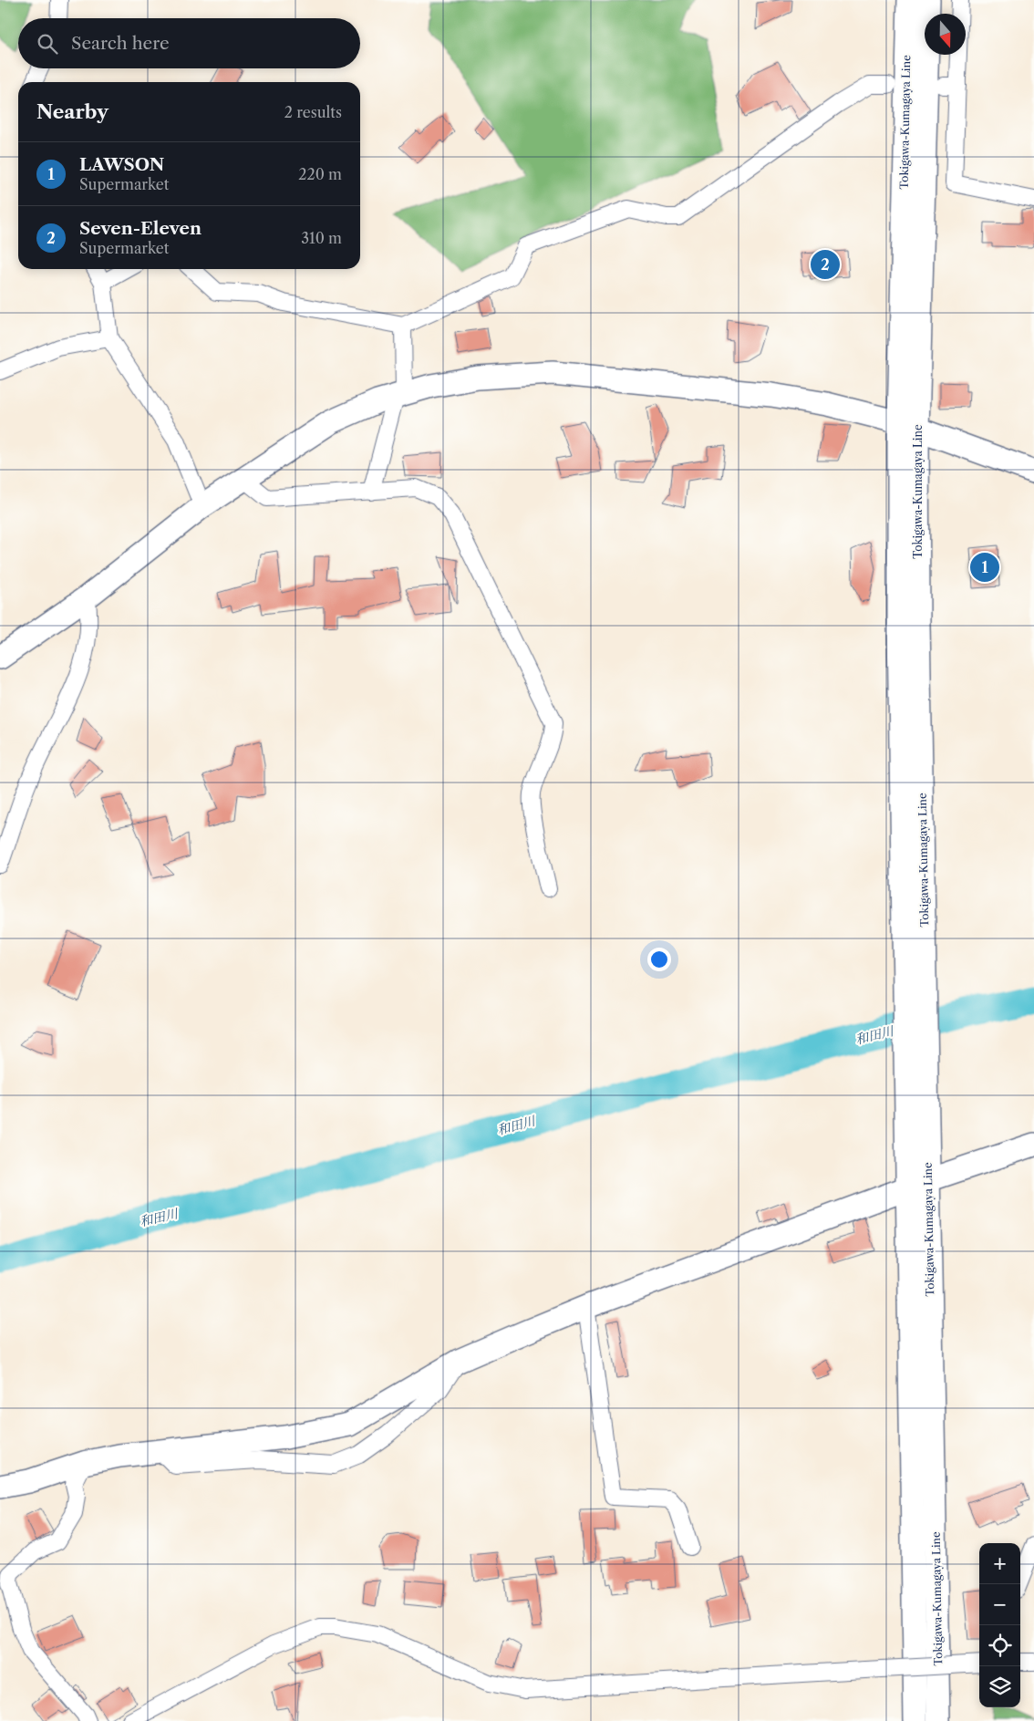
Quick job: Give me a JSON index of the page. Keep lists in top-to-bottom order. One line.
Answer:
{"streets":{"main road":["Tokigawa-Kumagaya Line"]},"water":["和田川"],"north":"bottom","page":{"search":"Search here","heading":["Nearby","2 results"],"list":[{"mark":"1","name":"LAWSON","note":"Supermarket","value":"220 m"},{"mark":"2","name":"Seven-Eleven","note":"Supermarket","value":"310 m"}],"pins":["2","1"],"map_buttons":["+","−"]}}
